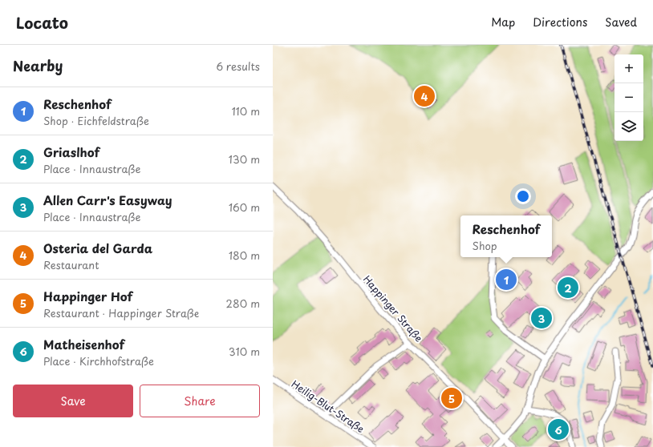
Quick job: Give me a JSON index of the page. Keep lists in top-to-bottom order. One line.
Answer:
{"streets":{"street":["Happinger Straße","Heilig-Blut-Straße"]},"page":{"header":"Locato","nav":["Map","Directions","Saved"],"heading":["Nearby","6 results"],"map_buttons":["+","−"],"pins":["4","1","2","3","5","6"],"list":[{"mark":"1","name":"Reschenhof","note":"Shop · Eichfeldstraße","value":"110 m"},{"mark":"2","name":"Griaslhof","note":"Place · Innaustraße","value":"130 m"},{"mark":"3","name":"Allen Carr's Easyway","note":"Place · Innaustraße","value":"160 m"},{"mark":"4","name":"Osteria del Garda","note":"Restaurant","value":"180 m"},{"mark":"5","name":"Happinger Hof","note":"Restaurant · Happinger Straße","value":"280 m"},{"mark":"6","name":"Matheisenhof","note":"Place · Kirchhofstraße","value":"310 m"}],"popup":["Reschenhof","Shop"],"buttons":["Save","Share"]}}
